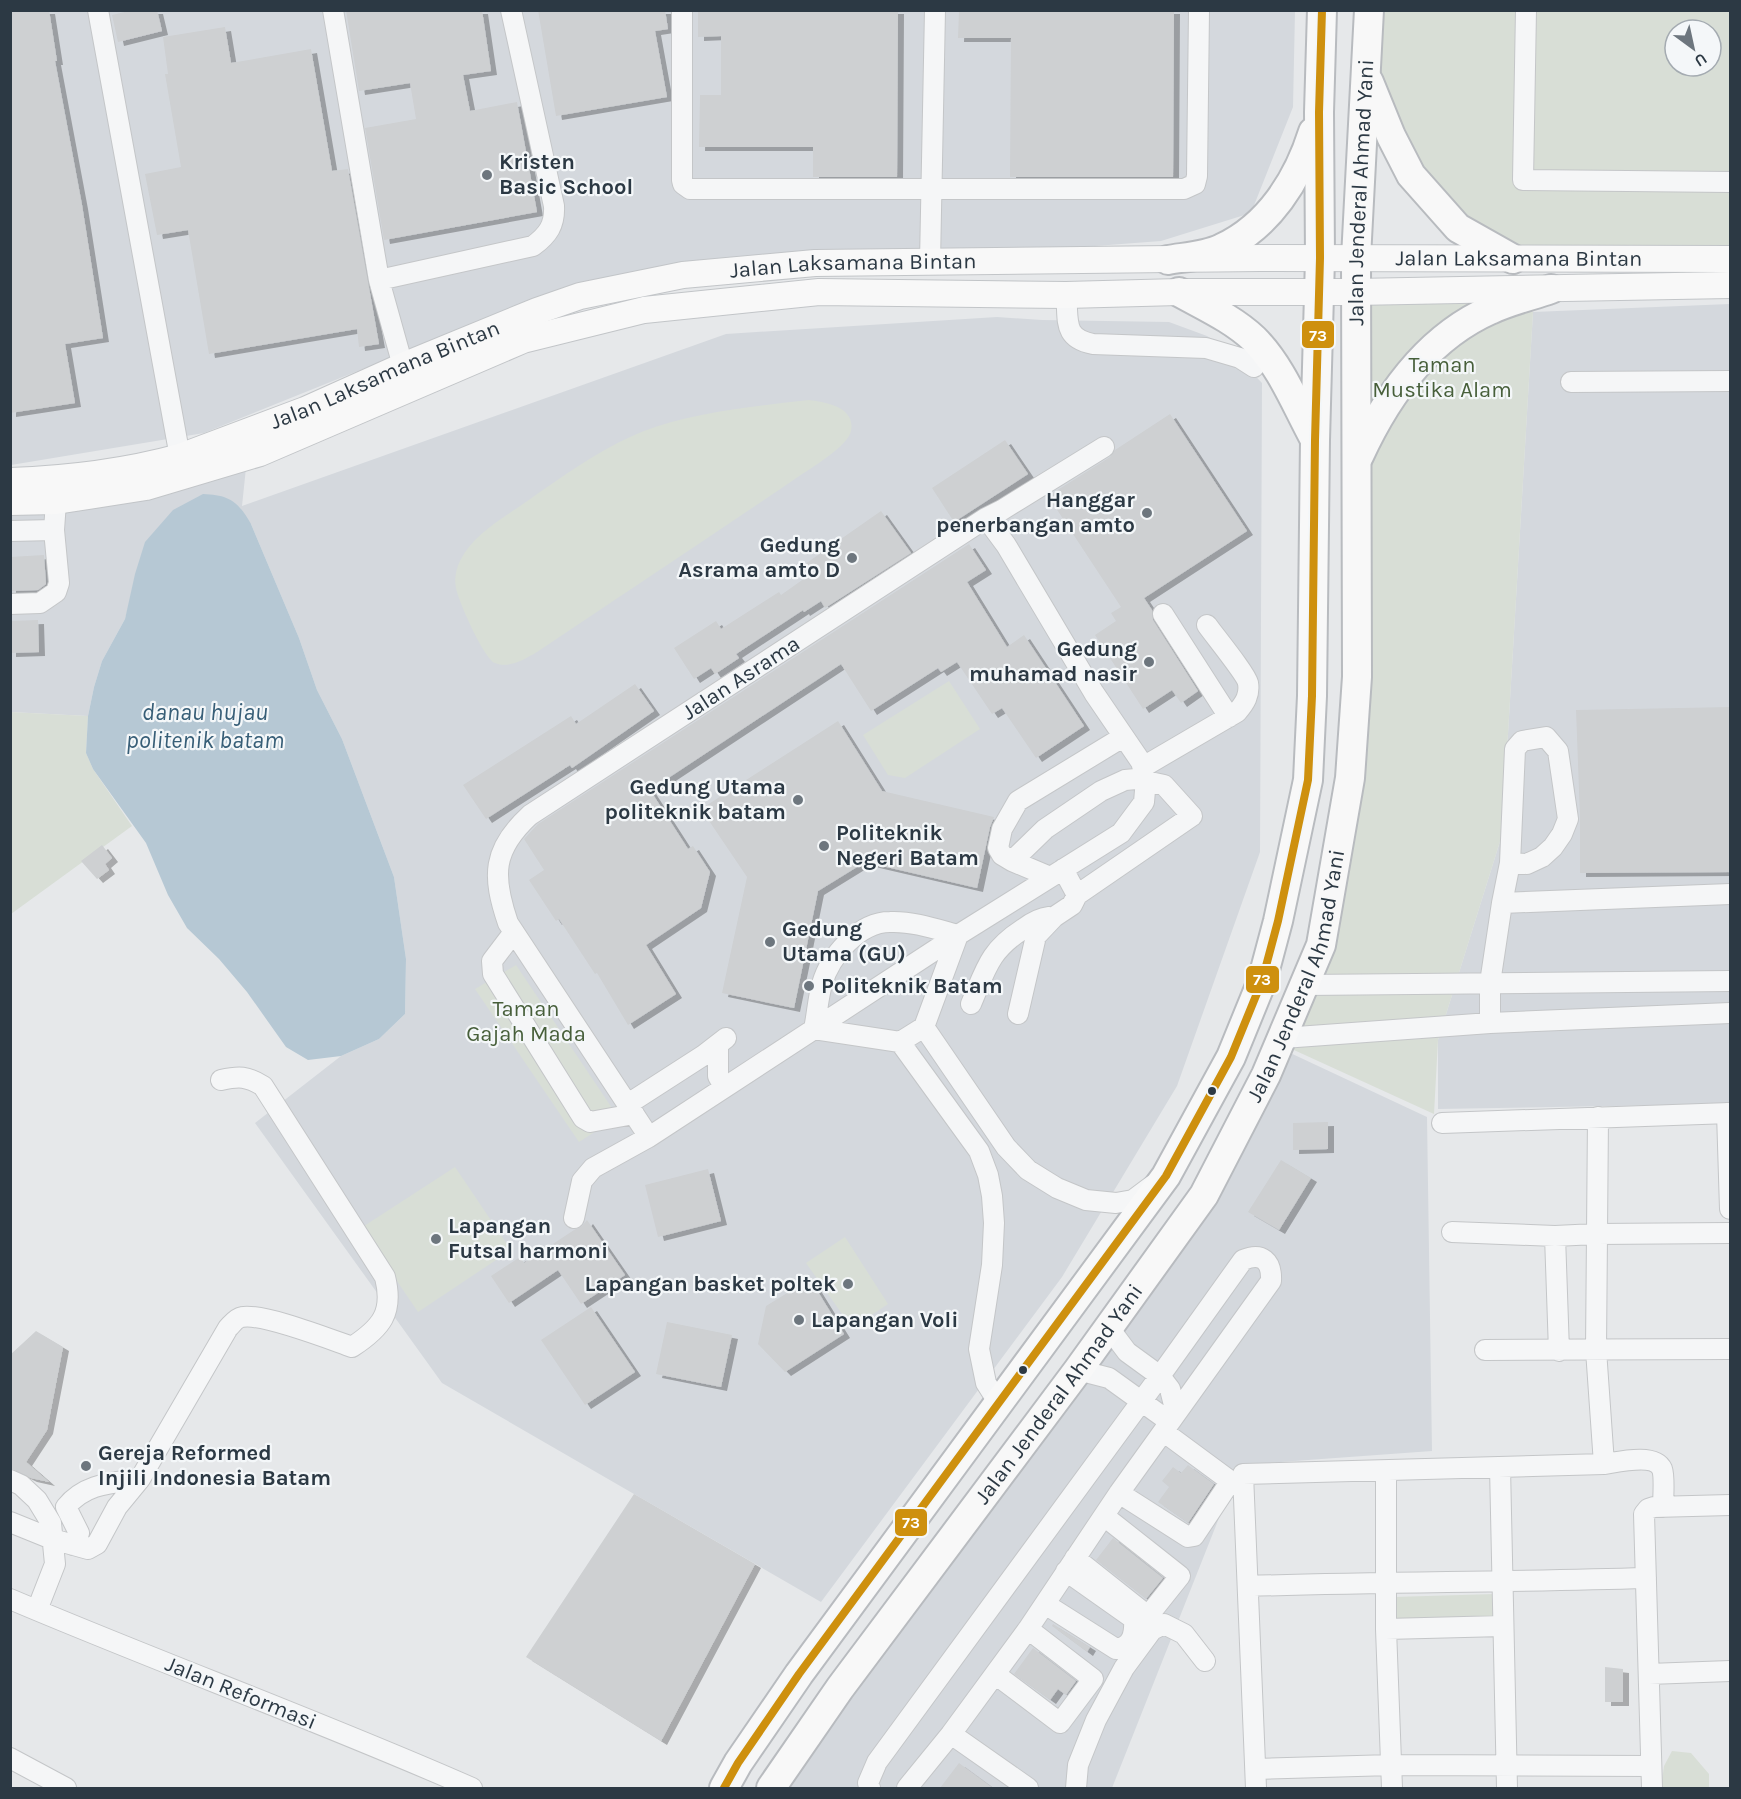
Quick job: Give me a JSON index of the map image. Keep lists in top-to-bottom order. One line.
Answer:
{"streets":{"highway":["Jalan Jenderal Ahmad Yani"],"main road":["Jalan Laksamana Bintan"],"street":["Jalan Asrama","Jalan Reformasi"]},"crossings":[["Jalan Jenderal Ahmad Yani","Jalan Laksamana Bintan"]],"water":["danau hujau politenik batam"],"parks":["Taman Mustika Alam","Taman Gajah Mada"],"places":["Kristen Basic School","Hanggar penerbangan amto","Gedung Asrama amto D","Gedung muhamad nasir","Gedung Utama politeknik batam","Politeknik Negeri Batam","Gedung Utama (GU)","Politeknik Batam","Lapangan Futsal harmoni","Lapangan basket poltek","Lapangan Voli","Gereja Reformed Injili Indonesia Batam"],"lines":["transit line 73"],"north":"bottom right"}
